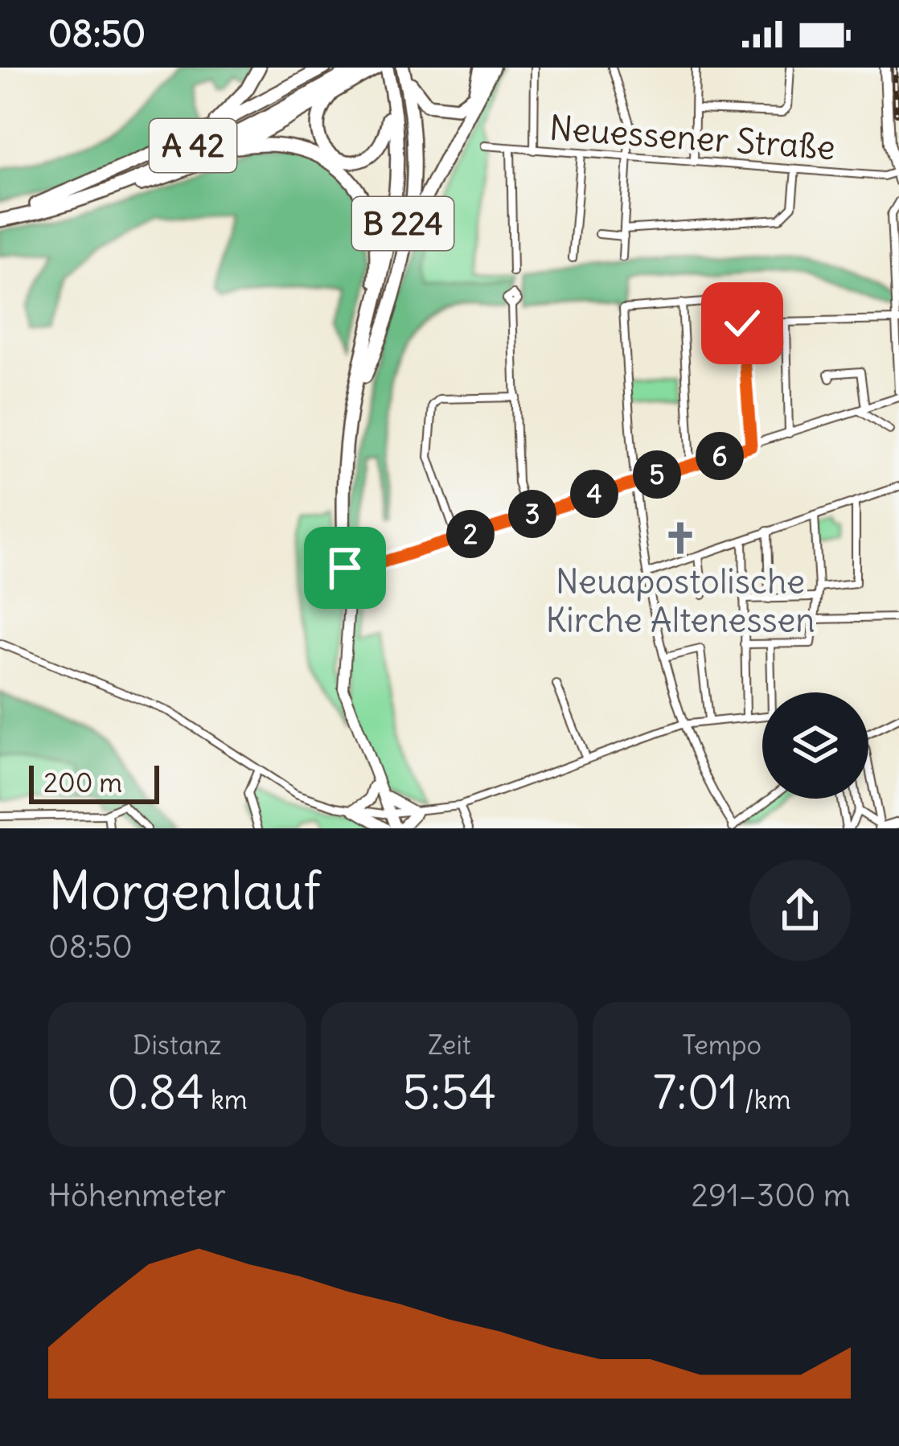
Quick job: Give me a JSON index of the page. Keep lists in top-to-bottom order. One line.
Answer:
{"streets":{"highway":["A 42","B 224"],"street":["Neuessener Straße"]},"places":{"church":["Neuapostolische Kirche Altenessen"]},"scale_bar":"200 m","page":{"status":"08:50","pins":["6","5","4","3","2"],"scale":"200 m","heading":["Morgenlauf","08:50"],"stats":[["Distanz","0.84 km"],["Zeit","5:54"],["Tempo","7:01 /km"]],"chart":["Höhenmeter","291–300 m"]}}
